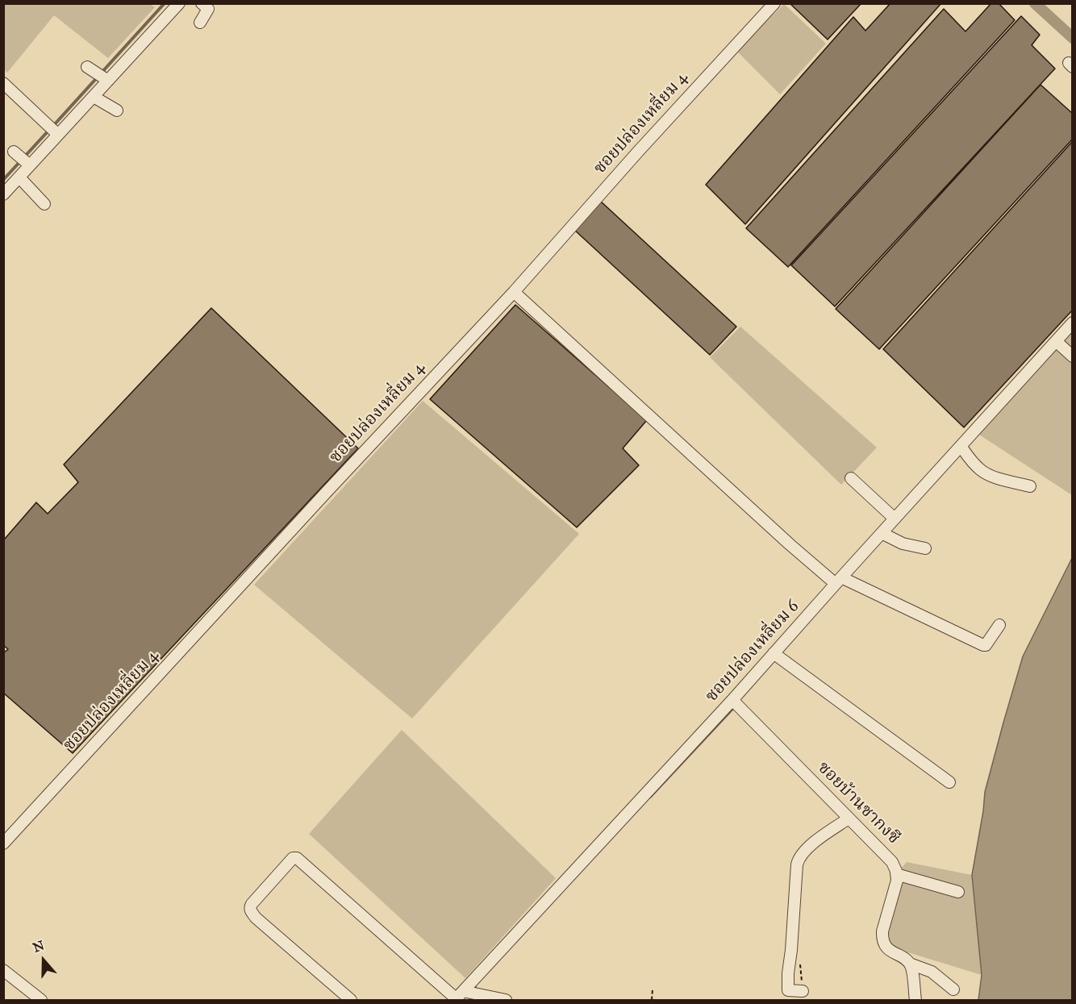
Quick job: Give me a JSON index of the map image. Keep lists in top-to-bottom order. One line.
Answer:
{"streets":{"street":["ซอยปล่องเหลี่ยม 4","ซอยปล่องเหลี่ยม 6","ซอยบ้านซากงซี"]},"crossings":[["ซอยปล่องเหลี่ยม 6","ซอยบ้านซากงซี"]],"north":"top"}
